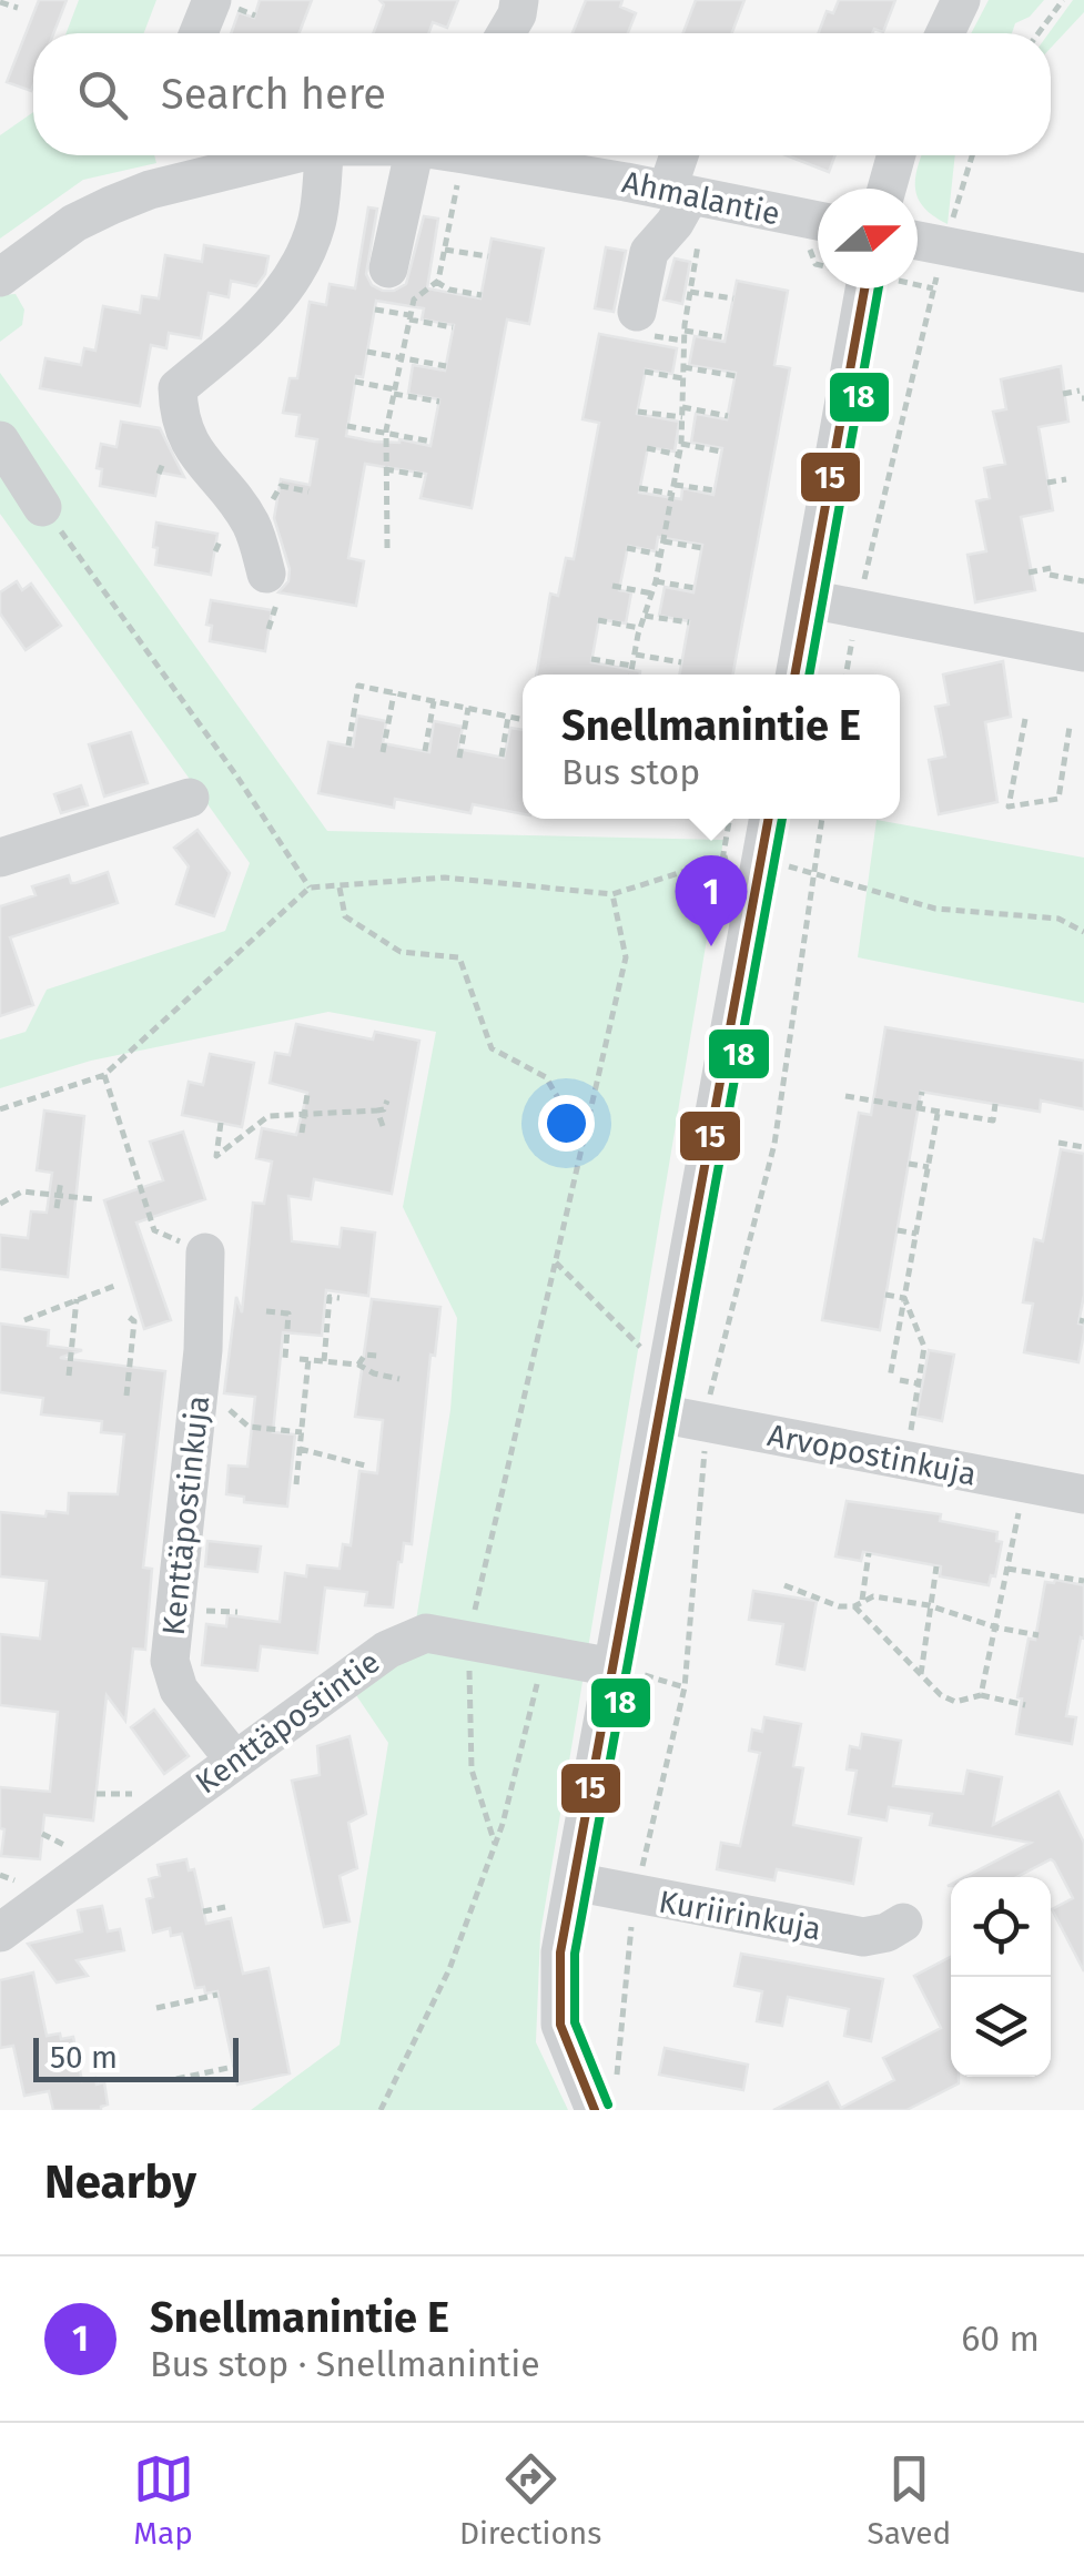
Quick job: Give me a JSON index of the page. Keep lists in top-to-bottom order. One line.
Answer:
{"streets":{"street":["Ahmalantie","Arvopostinkuja","Kenttäpostinkuja","Kenttäpostintie","Kuriirinkuja"]},"crossings":[["Kenttäpostinkuja","Kenttäpostintie"]],"lines":["transit line 15","transit line 18"],"scale_bar":"50 m","north":"right","page":{"search":"Search here","popup":["Snellmanintie E","Bus stop"],"pins":"1","scale":"50 m","heading":"Nearby","list":[{"mark":"1","name":"Snellmanintie E","note":"Bus stop · Snellmanintie","value":"60 m"}],"nav":["Map","Directions","Saved"]}}
